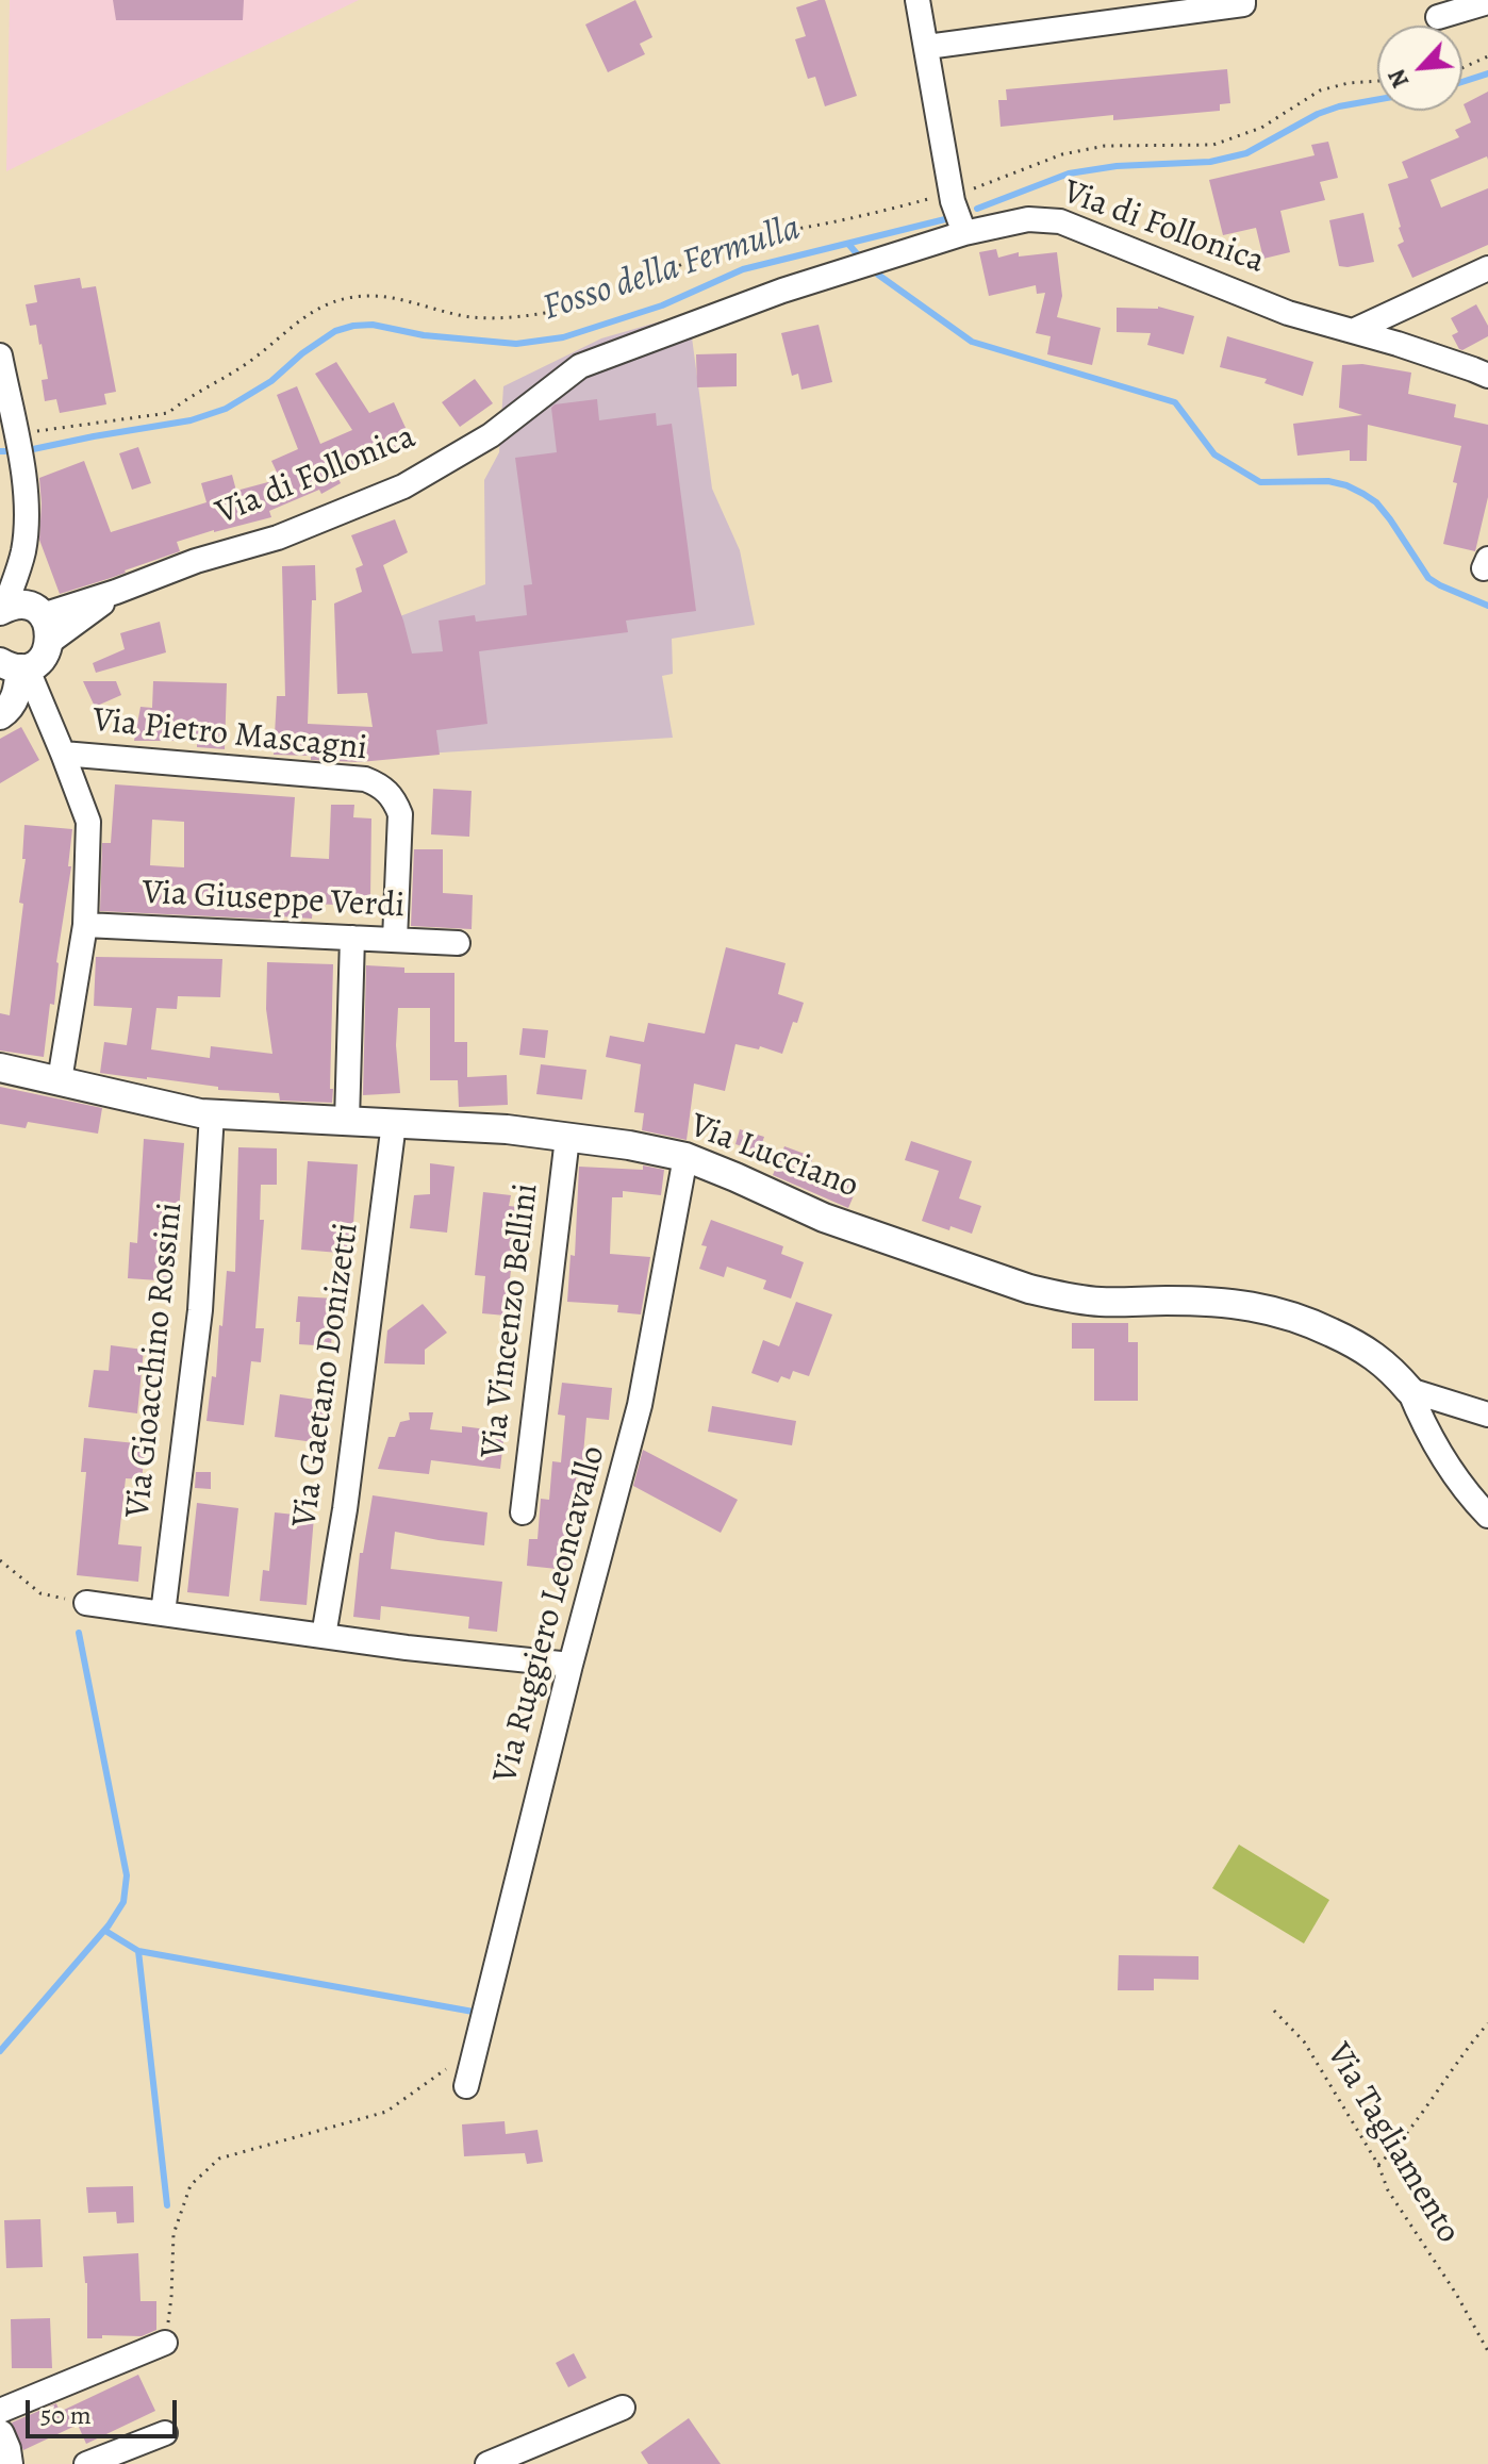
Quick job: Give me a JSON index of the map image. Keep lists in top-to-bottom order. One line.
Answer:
{"streets":{"street":["Via di Follonica","Via Pietro Mascagni","Via Giuseppe Verdi","Via Lucciano","Via Vincenzo Bellini","Via Gioacchino Rossini","Via Gaetano Donizetti","Via Ruggiero Leoncavallo"],"path":["Via Tagliamento"]},"crossings":[["Via Pietro Mascagni","Via Giuseppe Verdi"],["Via Lucciano","Via Vincenzo Bellini"],["Via Lucciano","Via Gioacchino Rossini"],["Via Lucciano","Via Gaetano Donizetti"],["Via Lucciano","Via Ruggiero Leoncavallo"]],"water":["Fosso della Fermulla"],"scale_bar":"50 m","north":"bottom left"}
